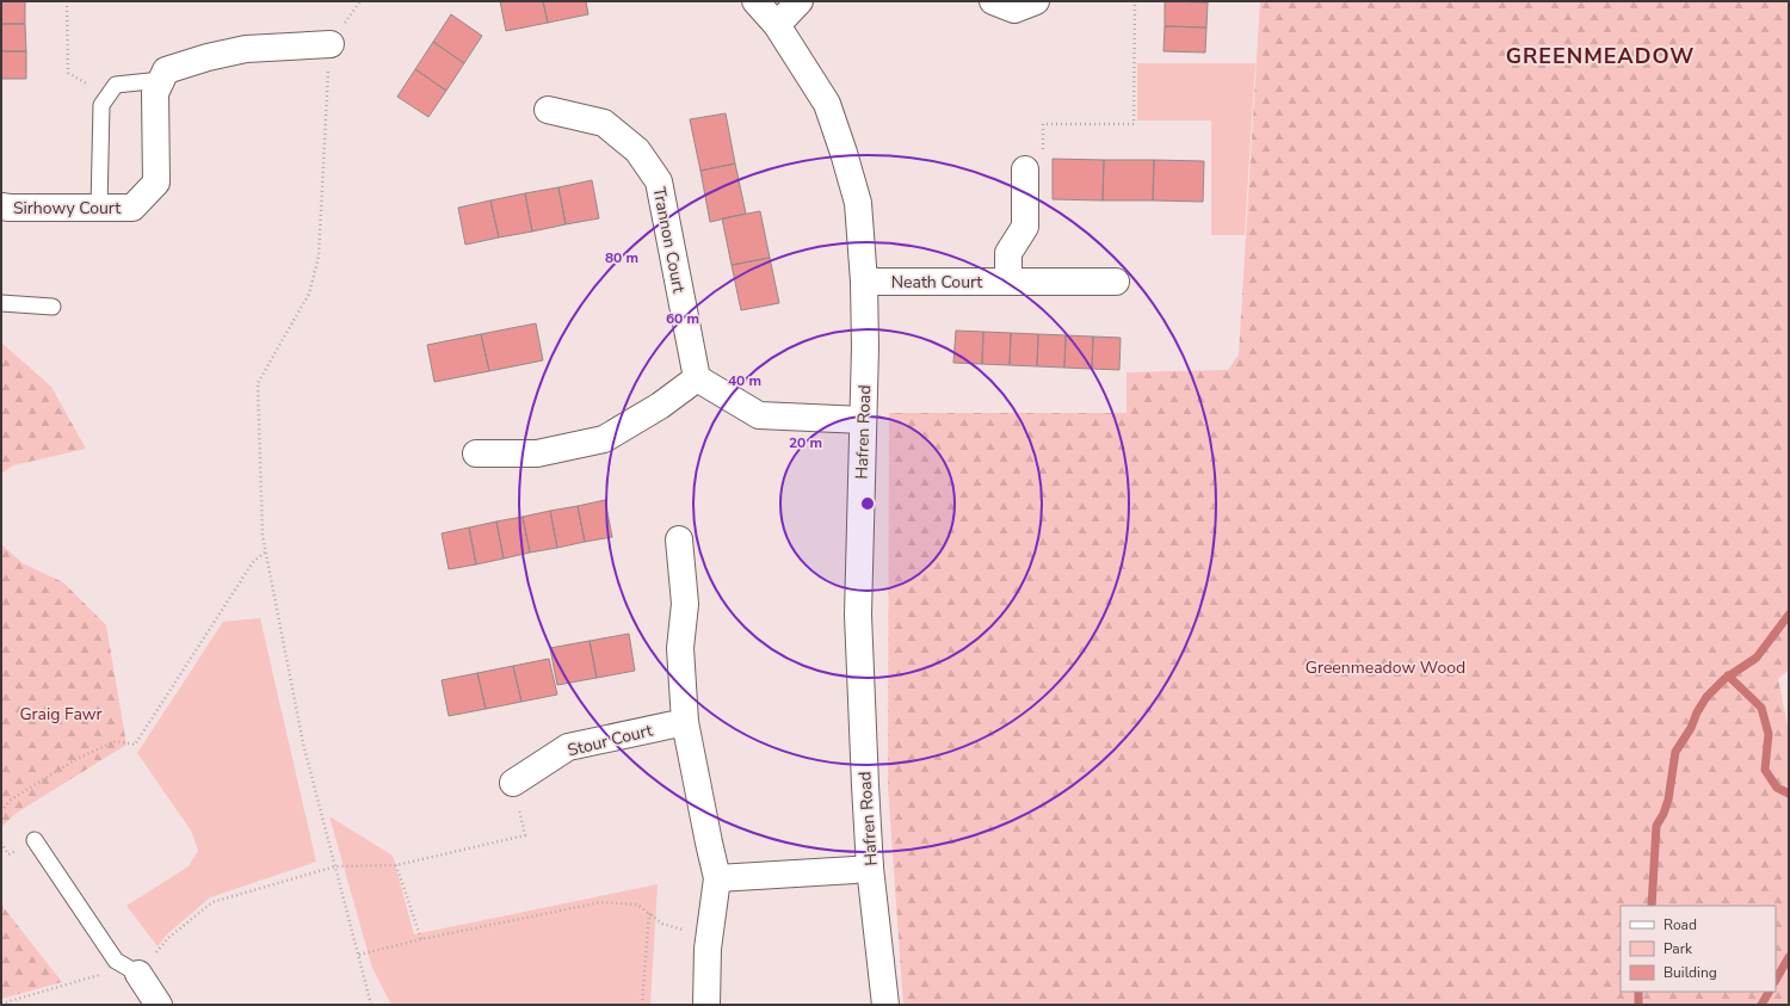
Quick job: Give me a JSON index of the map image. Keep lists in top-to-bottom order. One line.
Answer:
{"streets":{"street":["Sirhowy Court","Trannon Court","Neath Court","Hafren Road","Stour Court"]},"crossings":[["Neath Court","Hafren Road"]],"districts":["GREENMEADOW"],"parks":["Greenmeadow Wood","Graig Fawr"],"legend":["Road","Park","Building"],"rings":["80 m","60 m","40 m","20 m"]}
